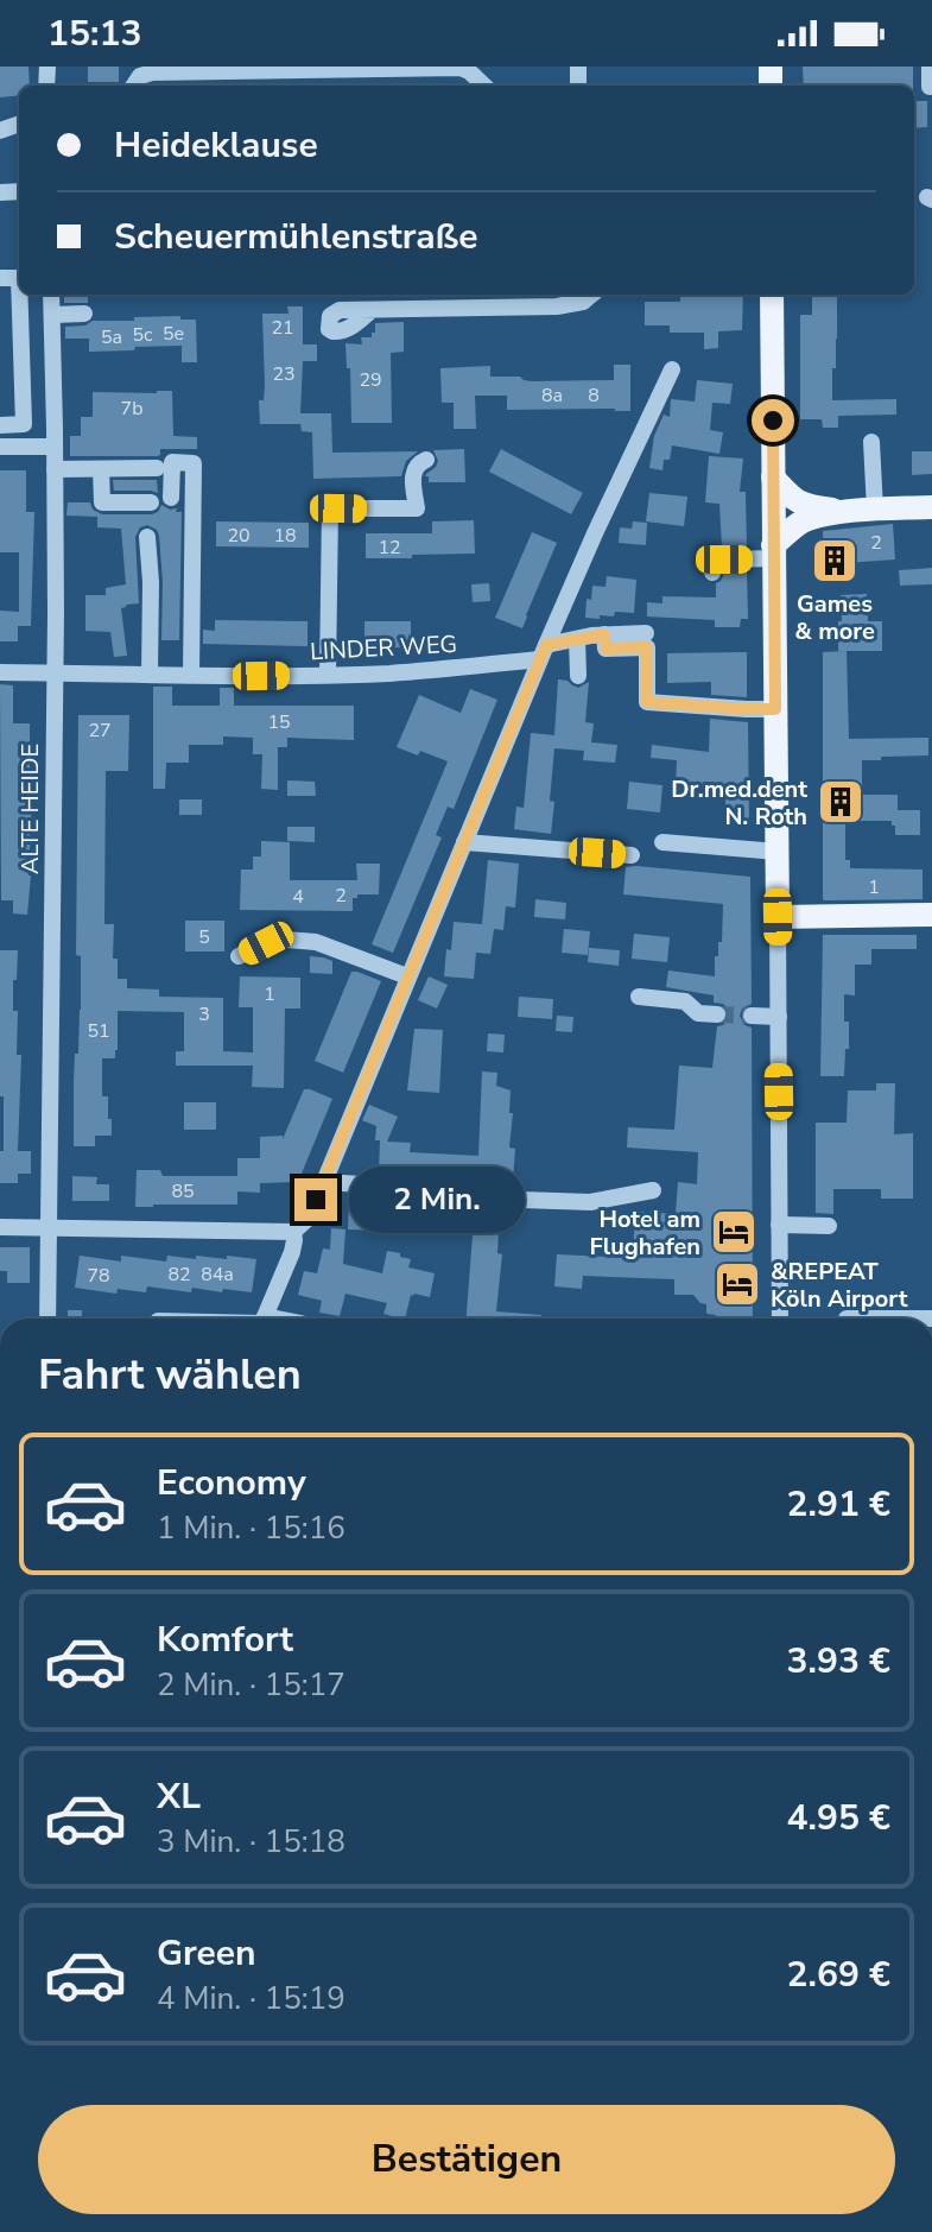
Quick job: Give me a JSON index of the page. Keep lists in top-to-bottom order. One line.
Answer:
{"streets":{"street":["LINDER WEG","ALTE HEIDE"]},"crossings":[["LINDER WEG","ALTE HEIDE"]],"places":{"building":["Games & more","Dr.med.dent N. Roth"],"hotel":["Hotel am Flughafen","&REPEAT Köln Airport"]},"house_numbers":["21","5e","5c","5a","23","29","8a","8","7b","20","18","2","12","15","27","1","2","4","5","1","3","51","85","82","84a","78"],"page":{"status":"15:13","banner":["Heideklause","Scheuermühlenstraße"],"bubble":"2 Min.","heading":"Fahrt wählen","list":[{"name":"Economy","note":"1 Min. · 15:16","value":"2.91 €"},{"name":"Komfort","note":"2 Min. · 15:17","value":"3.93 €"},{"name":"XL","note":"3 Min. · 15:18","value":"4.95 €"},{"name":"Green","note":"4 Min. · 15:19","value":"2.69 €"}],"buttons":"Bestätigen"}}
